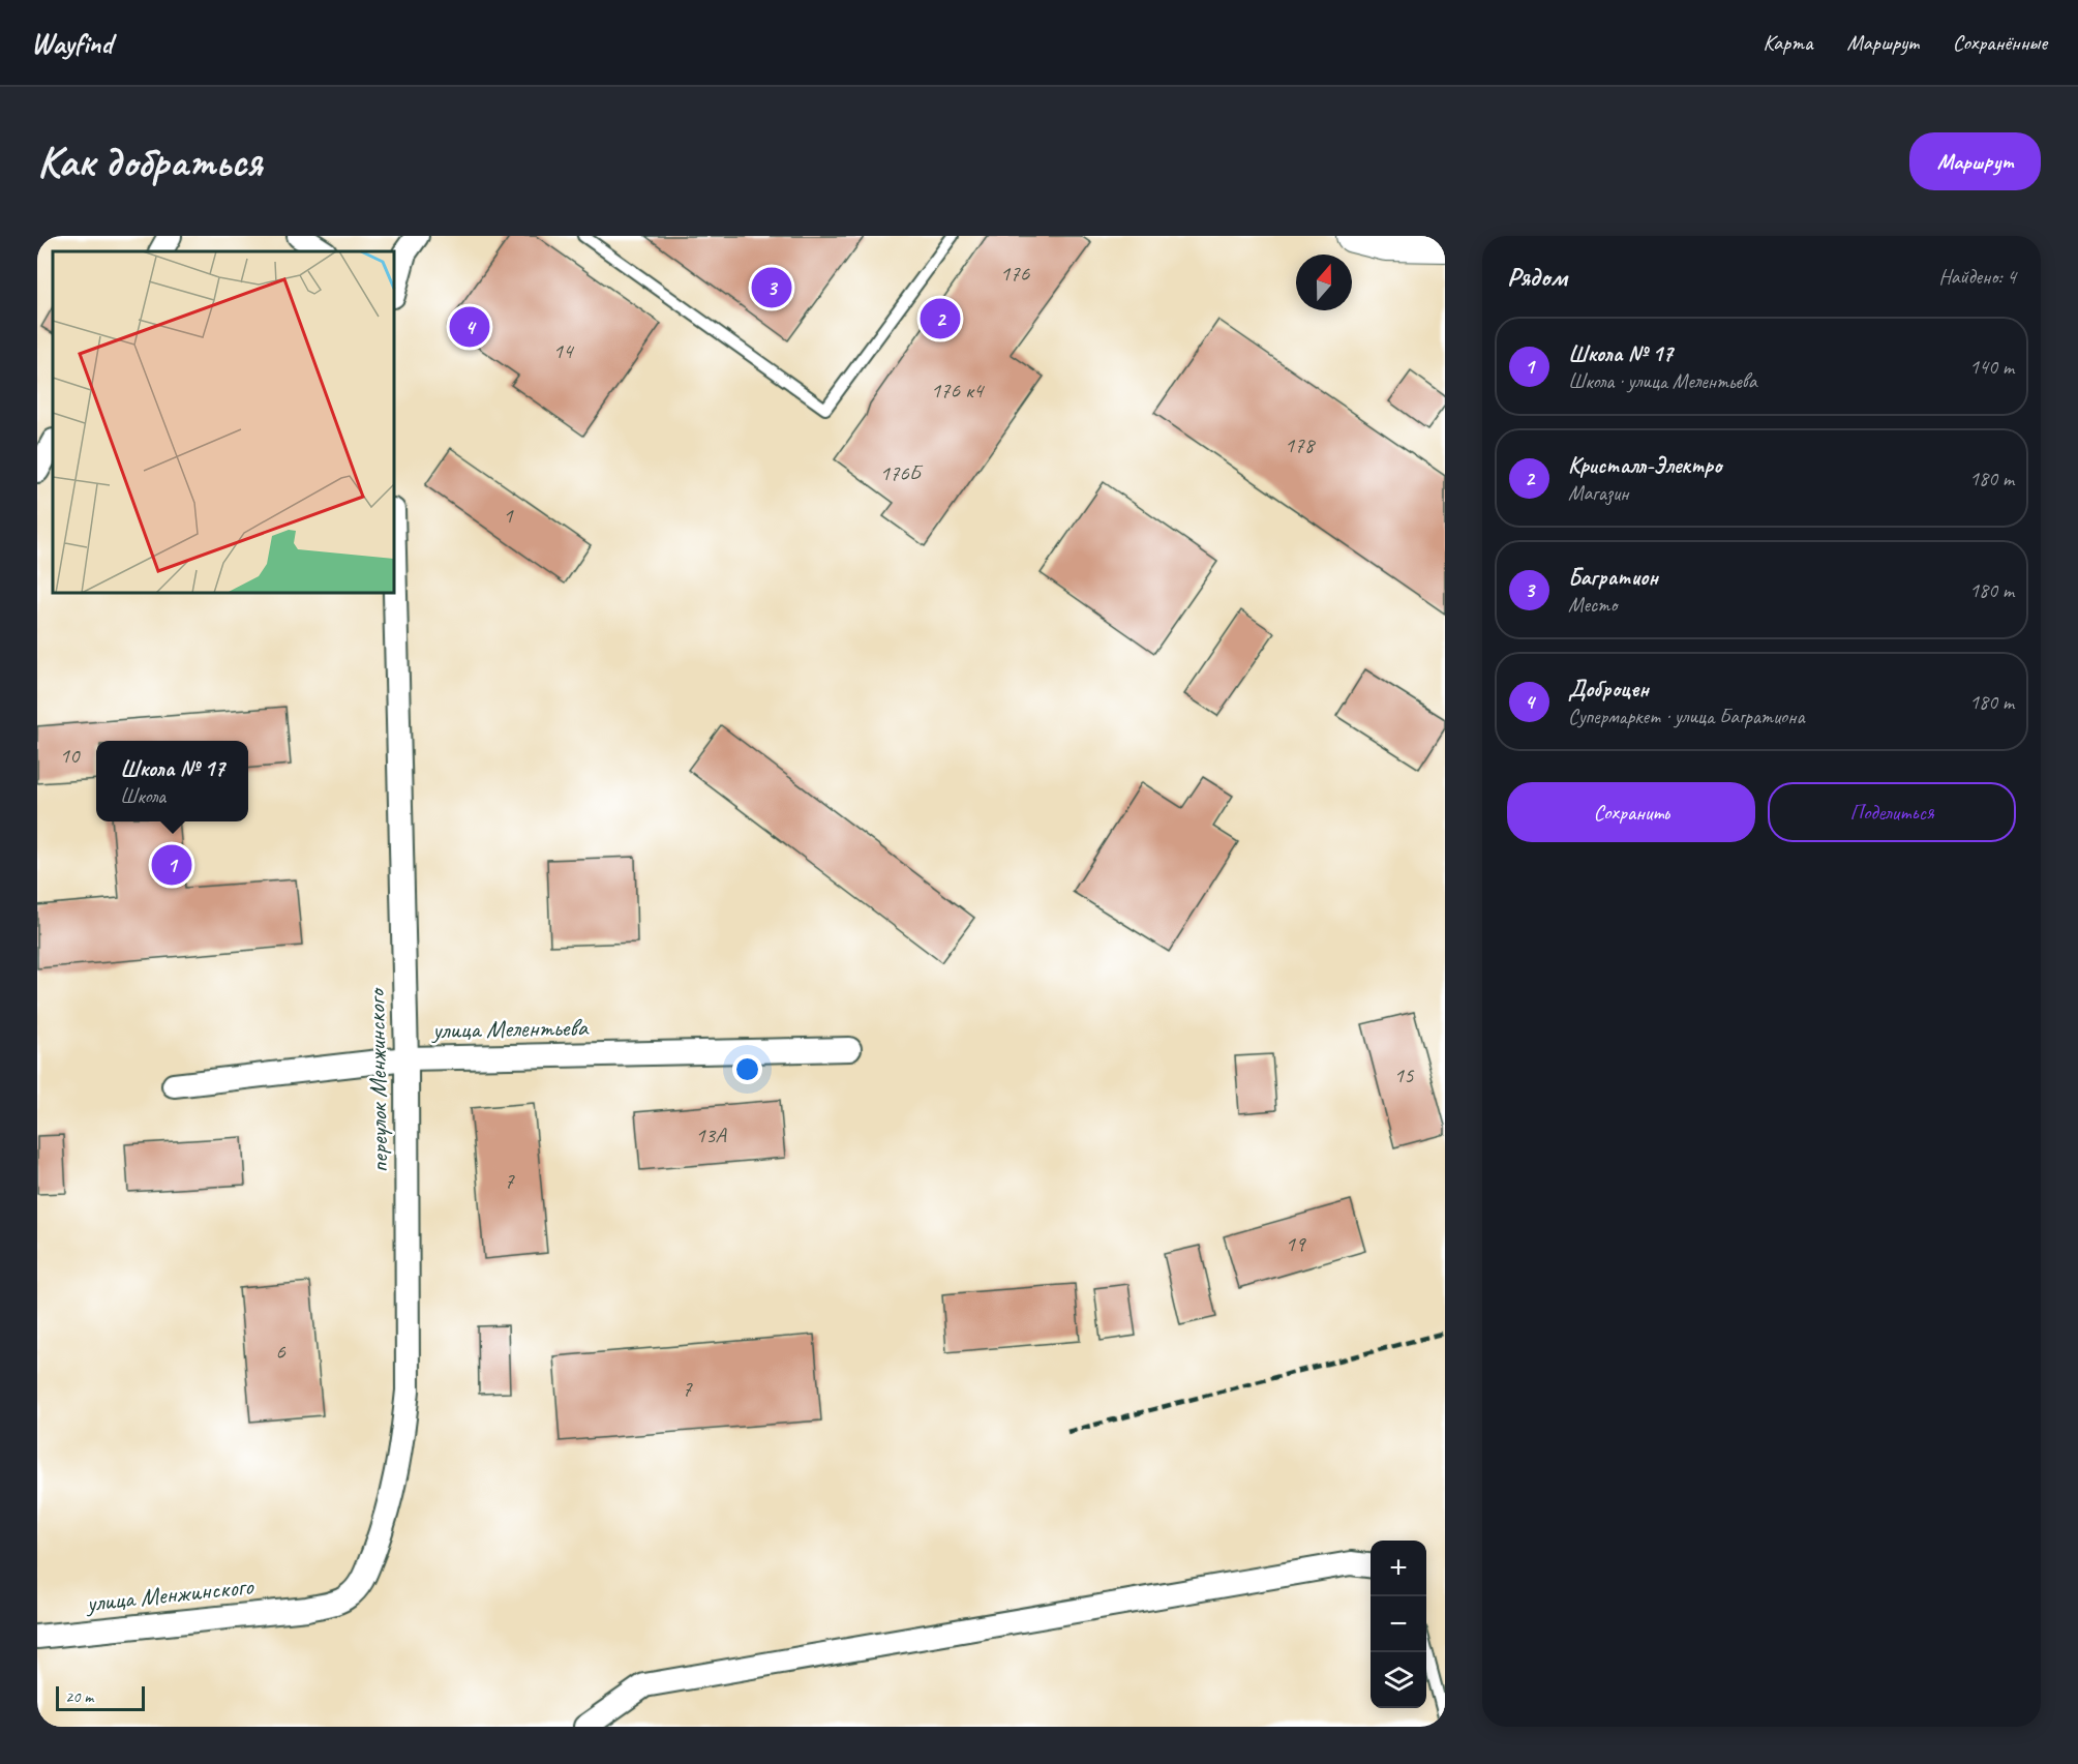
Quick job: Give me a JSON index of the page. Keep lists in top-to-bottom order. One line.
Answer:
{"streets":{"street":["улица Мелентьева","переулок Менжинского","улица Менжинского"]},"crossings":[["улица Мелентьева","переулок Менжинского"],["переулок Менжинского","улица Менжинского"]],"house_numbers":["176","14","176 к4","178","176Б","1","10","15","13А","7","19","6","7"],"scale_bar":"20 m","north":"top","page":{"header":"Wayfind","nav":["Карта","Маршрут","Сохранённые"],"buttons":["Маршрут",["Сохранить","Поделиться"]],"title":"Как добраться","heading":["Рядом","Найдено: 4"],"pins":["3","2","4","1"],"list":[{"mark":"1","name":"Школа № 17","note":"Школа · улица Мелентьева","value":"140 m"},{"mark":"2","name":"Кристалл-Электро","note":"Магазин","value":"180 m"},{"mark":"3","name":"Багратион","note":"Место","value":"180 m"},{"mark":"4","name":"Доброцен","note":"Супермаркет · улица Багратиона","value":"180 m"}],"popup":["Школа № 17","Школа"],"map_buttons":["+","−"],"scale":"20 m"}}
